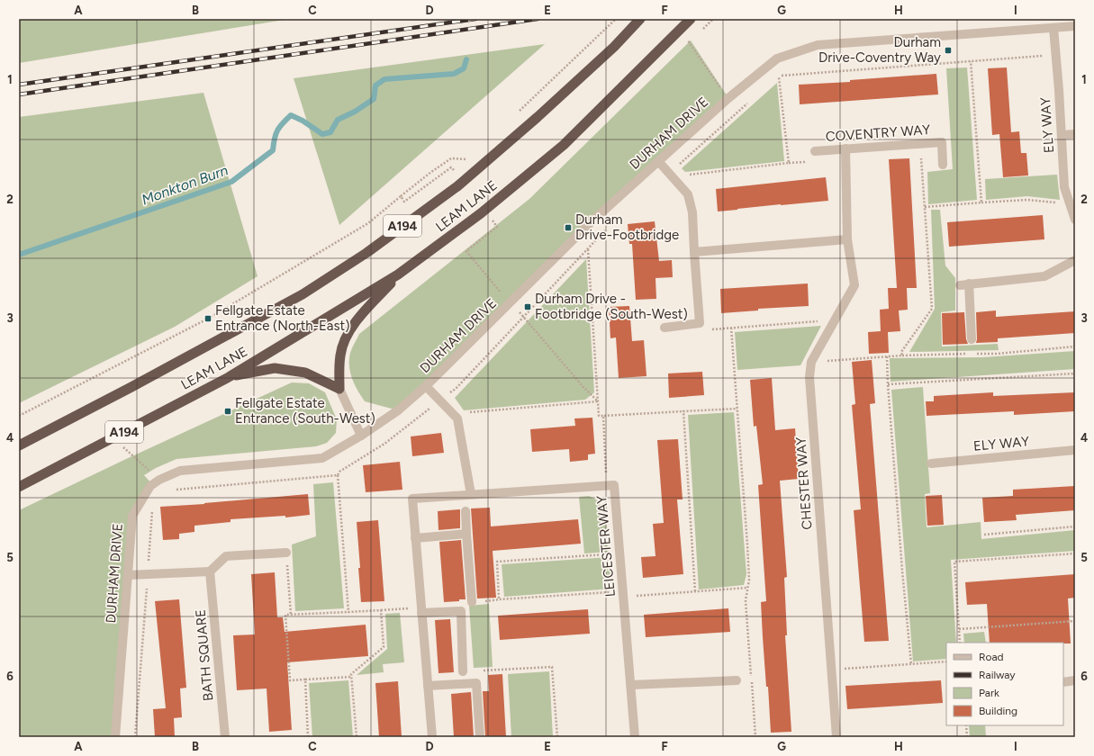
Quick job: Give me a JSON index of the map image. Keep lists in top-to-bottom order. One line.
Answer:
{"streets":{"highway":["LEAM LANE","A194"],"street":["ELY WAY","DURHAM DRIVE","COVENTRY WAY","CHESTER WAY","LEICESTER WAY","BATH SQUARE"]},"crossings":[["ELY WAY","DURHAM DRIVE"],["COVENTRY WAY","CHESTER WAY"],["LEAM LANE","A194"]],"water":["Monkton Burn"],"places":{"transit":["Durham Drive-Coventry Way","Durham Drive-Footbridge","Durham Drive - Footbridge (South-West)","Fellgate Estate Entrance (North-East)","Fellgate Estate Entrance (South-West)"]},"legend":["Road","Railway","Park","Building"],"grid":{"columns":["A","B","C","D","E","F","G","H","I"],"rows":["1","2","3","4","5","6"]}}
